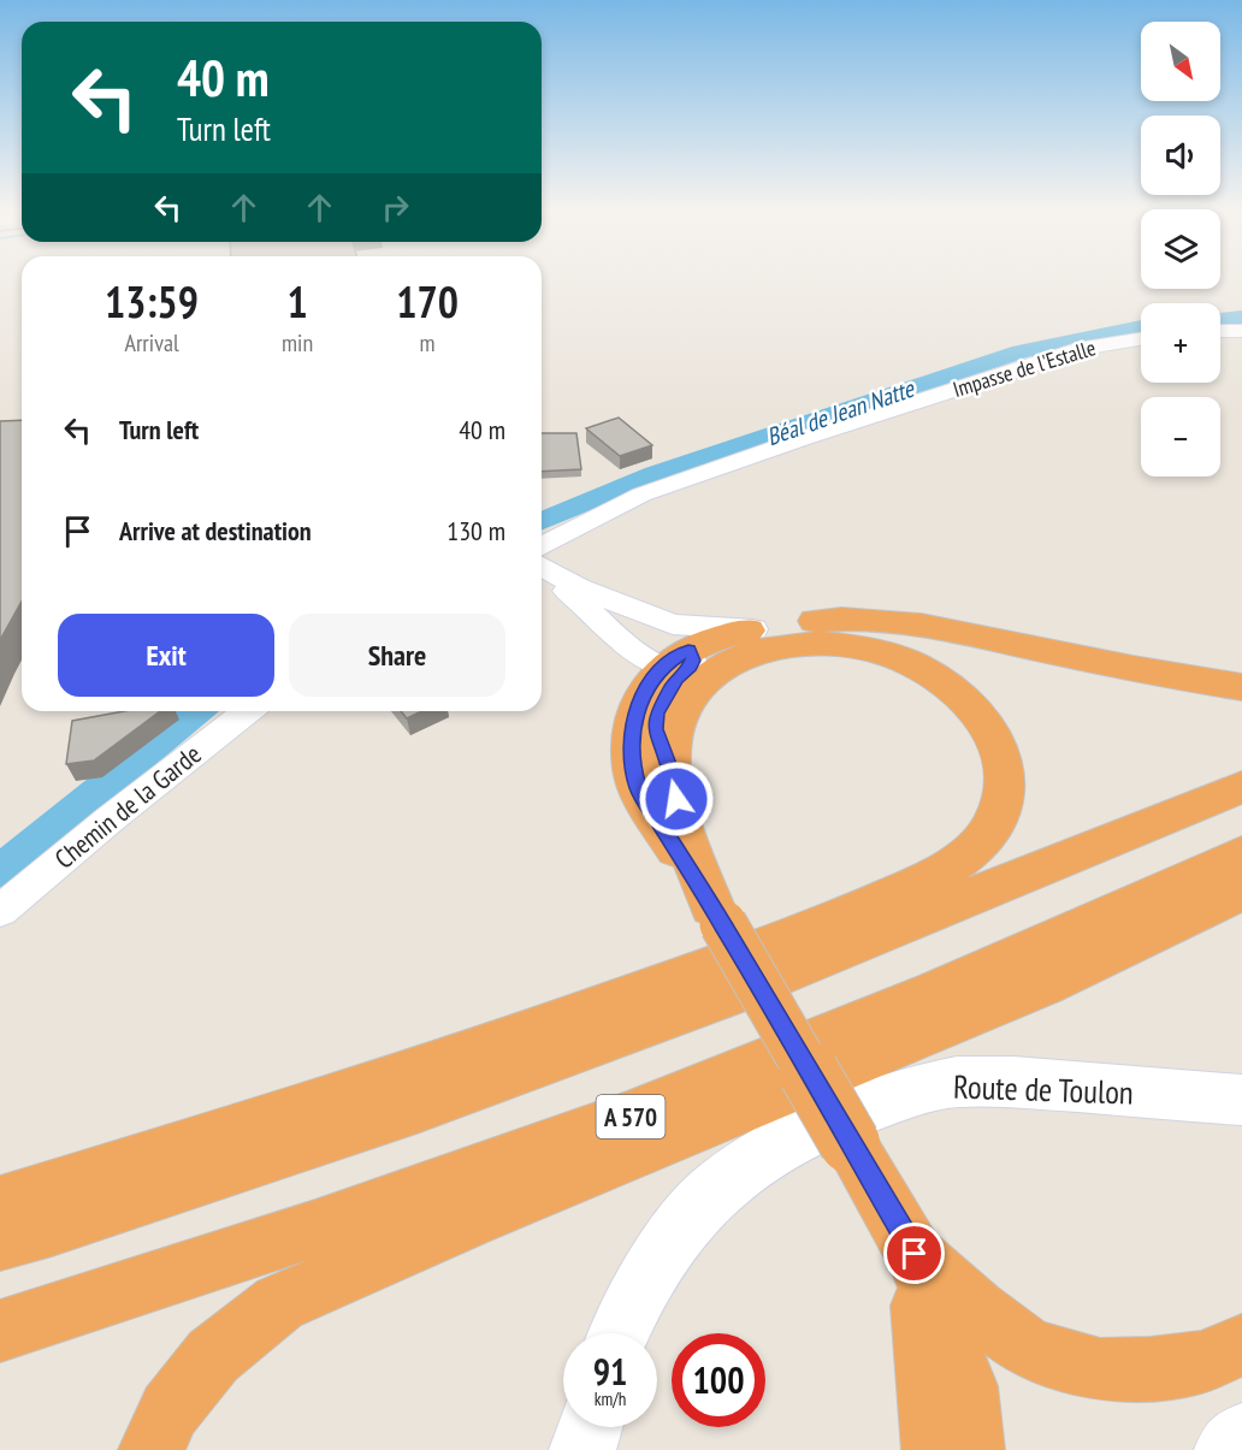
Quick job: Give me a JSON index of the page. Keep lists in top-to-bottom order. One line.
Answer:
{"streets":{"highway":["A 570"],"main road":["Route de Toulon"],"street":["Impasse de l'Estalle","Chemin de la Garde"]},"water":["Béal de Jean Natte"],"north":"bottom right","page":{"map_buttons":["+","−"],"turn":["40 m","Turn left"],"eta":["13:59","Arrival","1","min","170","m"],"list":[{"name":"Turn left","value":"40 m"},{"name":"Arrive at destination","value":"130 m"}],"buttons":["Exit","Share"],"speed":"91 km/h","limit":"100"}}
